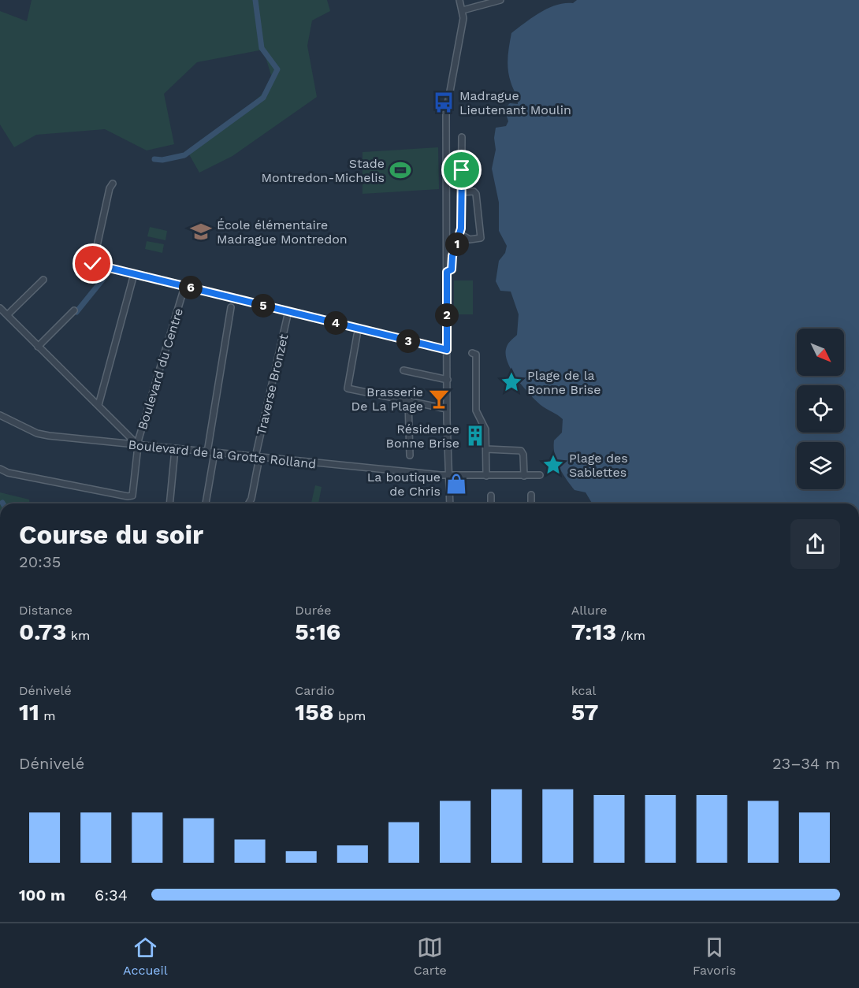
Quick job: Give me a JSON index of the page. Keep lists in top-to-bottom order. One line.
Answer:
{"streets":{"street":["Boulevard du Centre","Traverse Bronzet","Boulevard de la Grotte Rolland"]},"crossings":[["Boulevard du Centre","Boulevard de la Grotte Rolland"],["Traverse Bronzet","Boulevard de la Grotte Rolland"]],"places":{"bus stop":["Madrague Lieutenant Moulin"],"sports":["Stade Montredon-Michelis"],"school or university":["École élémentaire Madrague Montredon"],"place":["Plage de la Bonne Brise","Plage des Sablettes"],"bar":["Brasserie De La Plage"],"building":["Résidence Bonne Brise"],"shop":["La boutique de Chris"]},"north":"bottom right","page":{"pins":["1","6","5","2","4","3"],"heading":["Course du soir","20:35"],"stats":[["Distance","0.73 km"],["Durée","5:16"],["Allure","7:13 /km"],["Dénivelé","11 m"],["Cardio","158 bpm"],["kcal","57"]],"chart":["Dénivelé","23–34 m"],"list":[{"name":"100 m","note":"6:34"}],"tabs":["Accueil","Carte","Favoris"]}}
